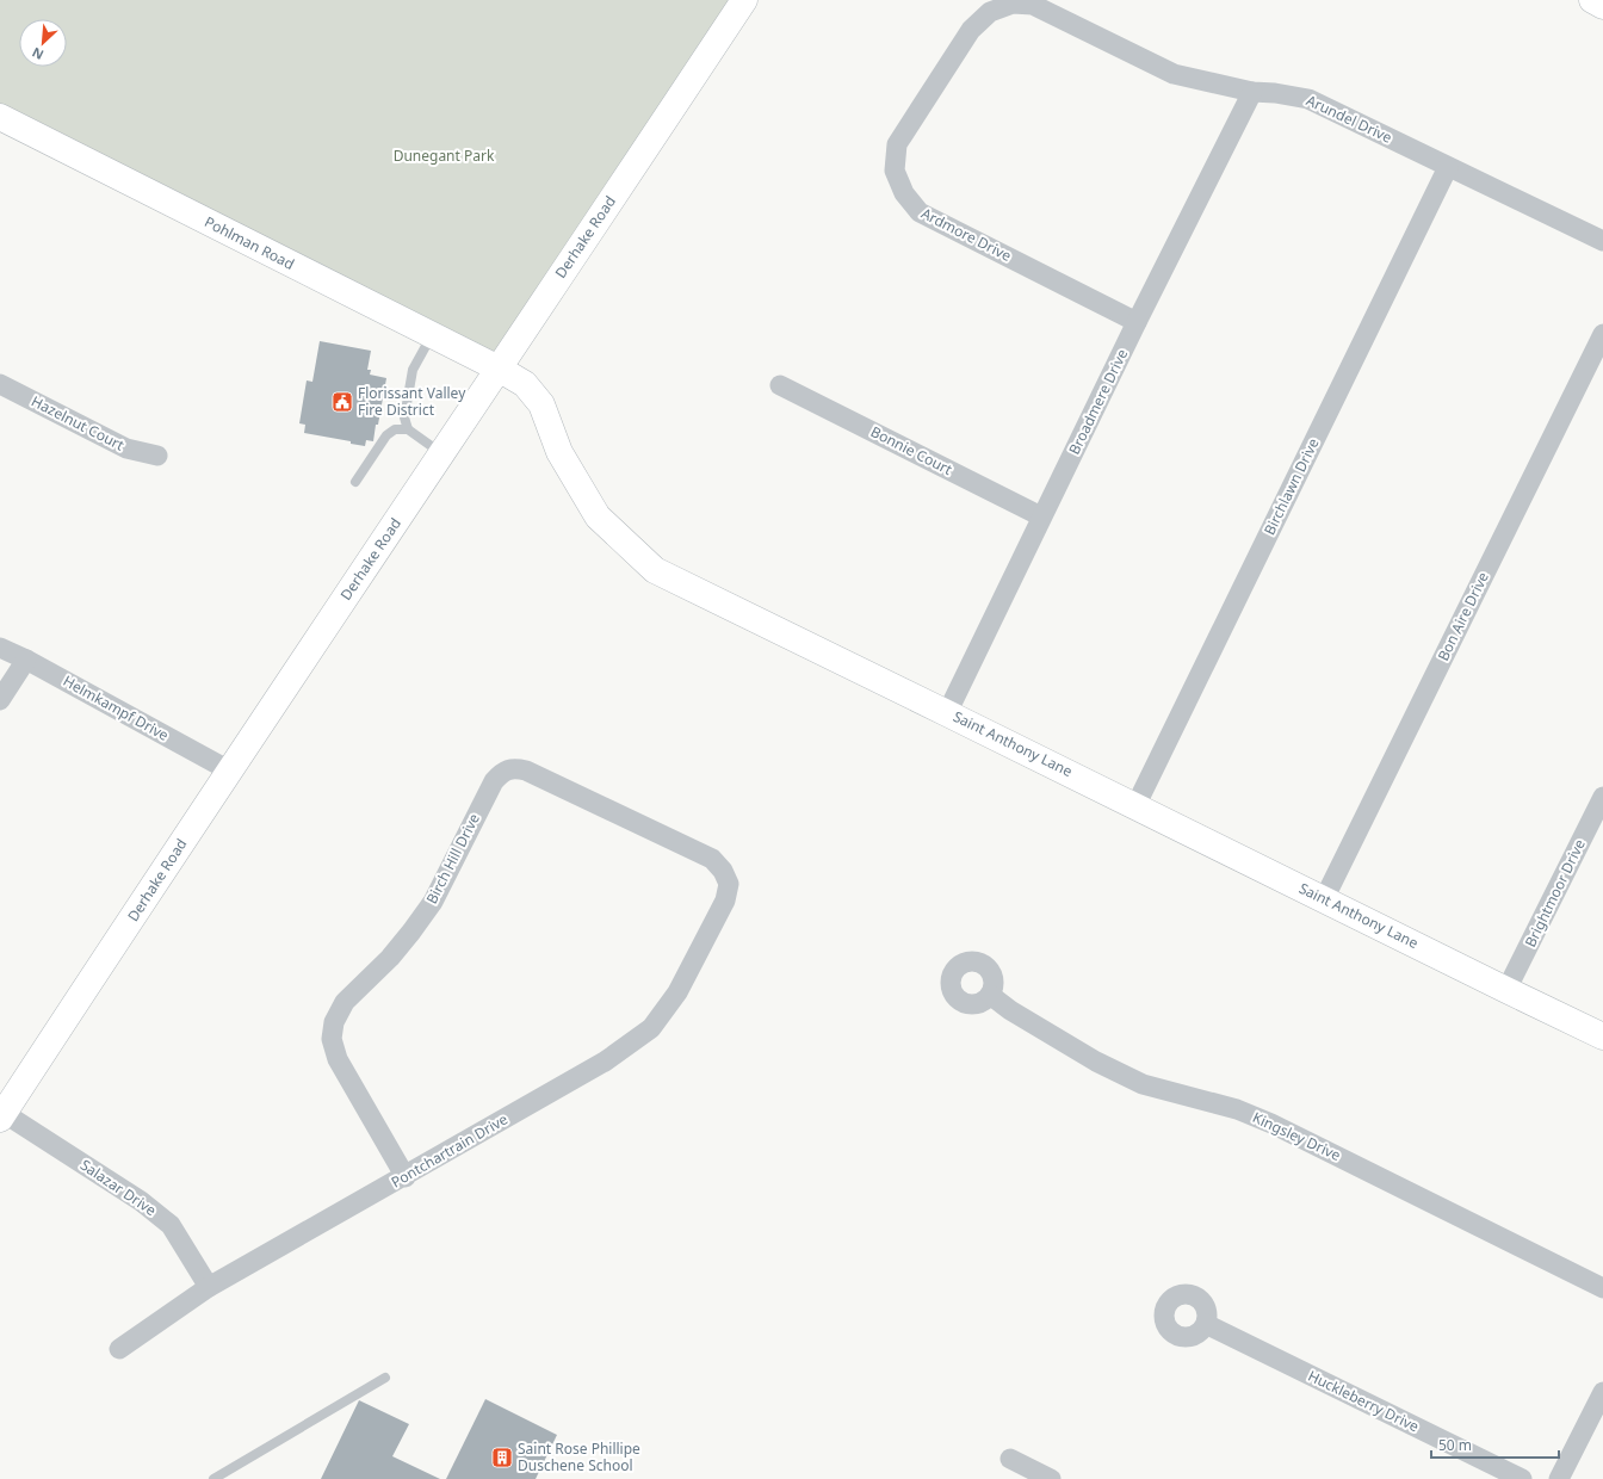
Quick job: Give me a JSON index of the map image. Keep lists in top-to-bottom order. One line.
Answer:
{"streets":{"street":["Arundel Drive","Ardmore Drive","Derhake Road","Pohlman Road","Broadmere Drive","Hazelnut Court","Bonnie Court","Birchlawn Drive","Bon Aire Drive","Helmkampf Drive","Saint Anthony Lane","Birch Hill Drive","Brightmoor Drive","Kingsley Drive","Pontchartrain Drive","Salazar Drive","Huckleberry Drive"]},"crossings":[["Arundel Drive","Ardmore Drive"],["Arundel Drive","Broadmere Drive"],["Arundel Drive","Birchlawn Drive"],["Ardmore Drive","Broadmere Drive"],["Derhake Road","Pohlman Road"],["Derhake Road","Helmkampf Drive"],["Derhake Road","Saint Anthony Lane"],["Derhake Road","Salazar Drive"],["Pohlman Road","Saint Anthony Lane"],["Broadmere Drive","Bonnie Court"],["Broadmere Drive","Saint Anthony Lane"],["Birchlawn Drive","Saint Anthony Lane"],["Bon Aire Drive","Saint Anthony Lane"],["Saint Anthony Lane","Brightmoor Drive"],["Birch Hill Drive","Pontchartrain Drive"],["Pontchartrain Drive","Salazar Drive"]],"parks":["Dunegant Park"],"places":{"public building":["Florissant Valley Fire District"],"building":["Saint Rose Phillipe Duschene School"]},"scale_bar":"50 m","north":"bottom left"}
